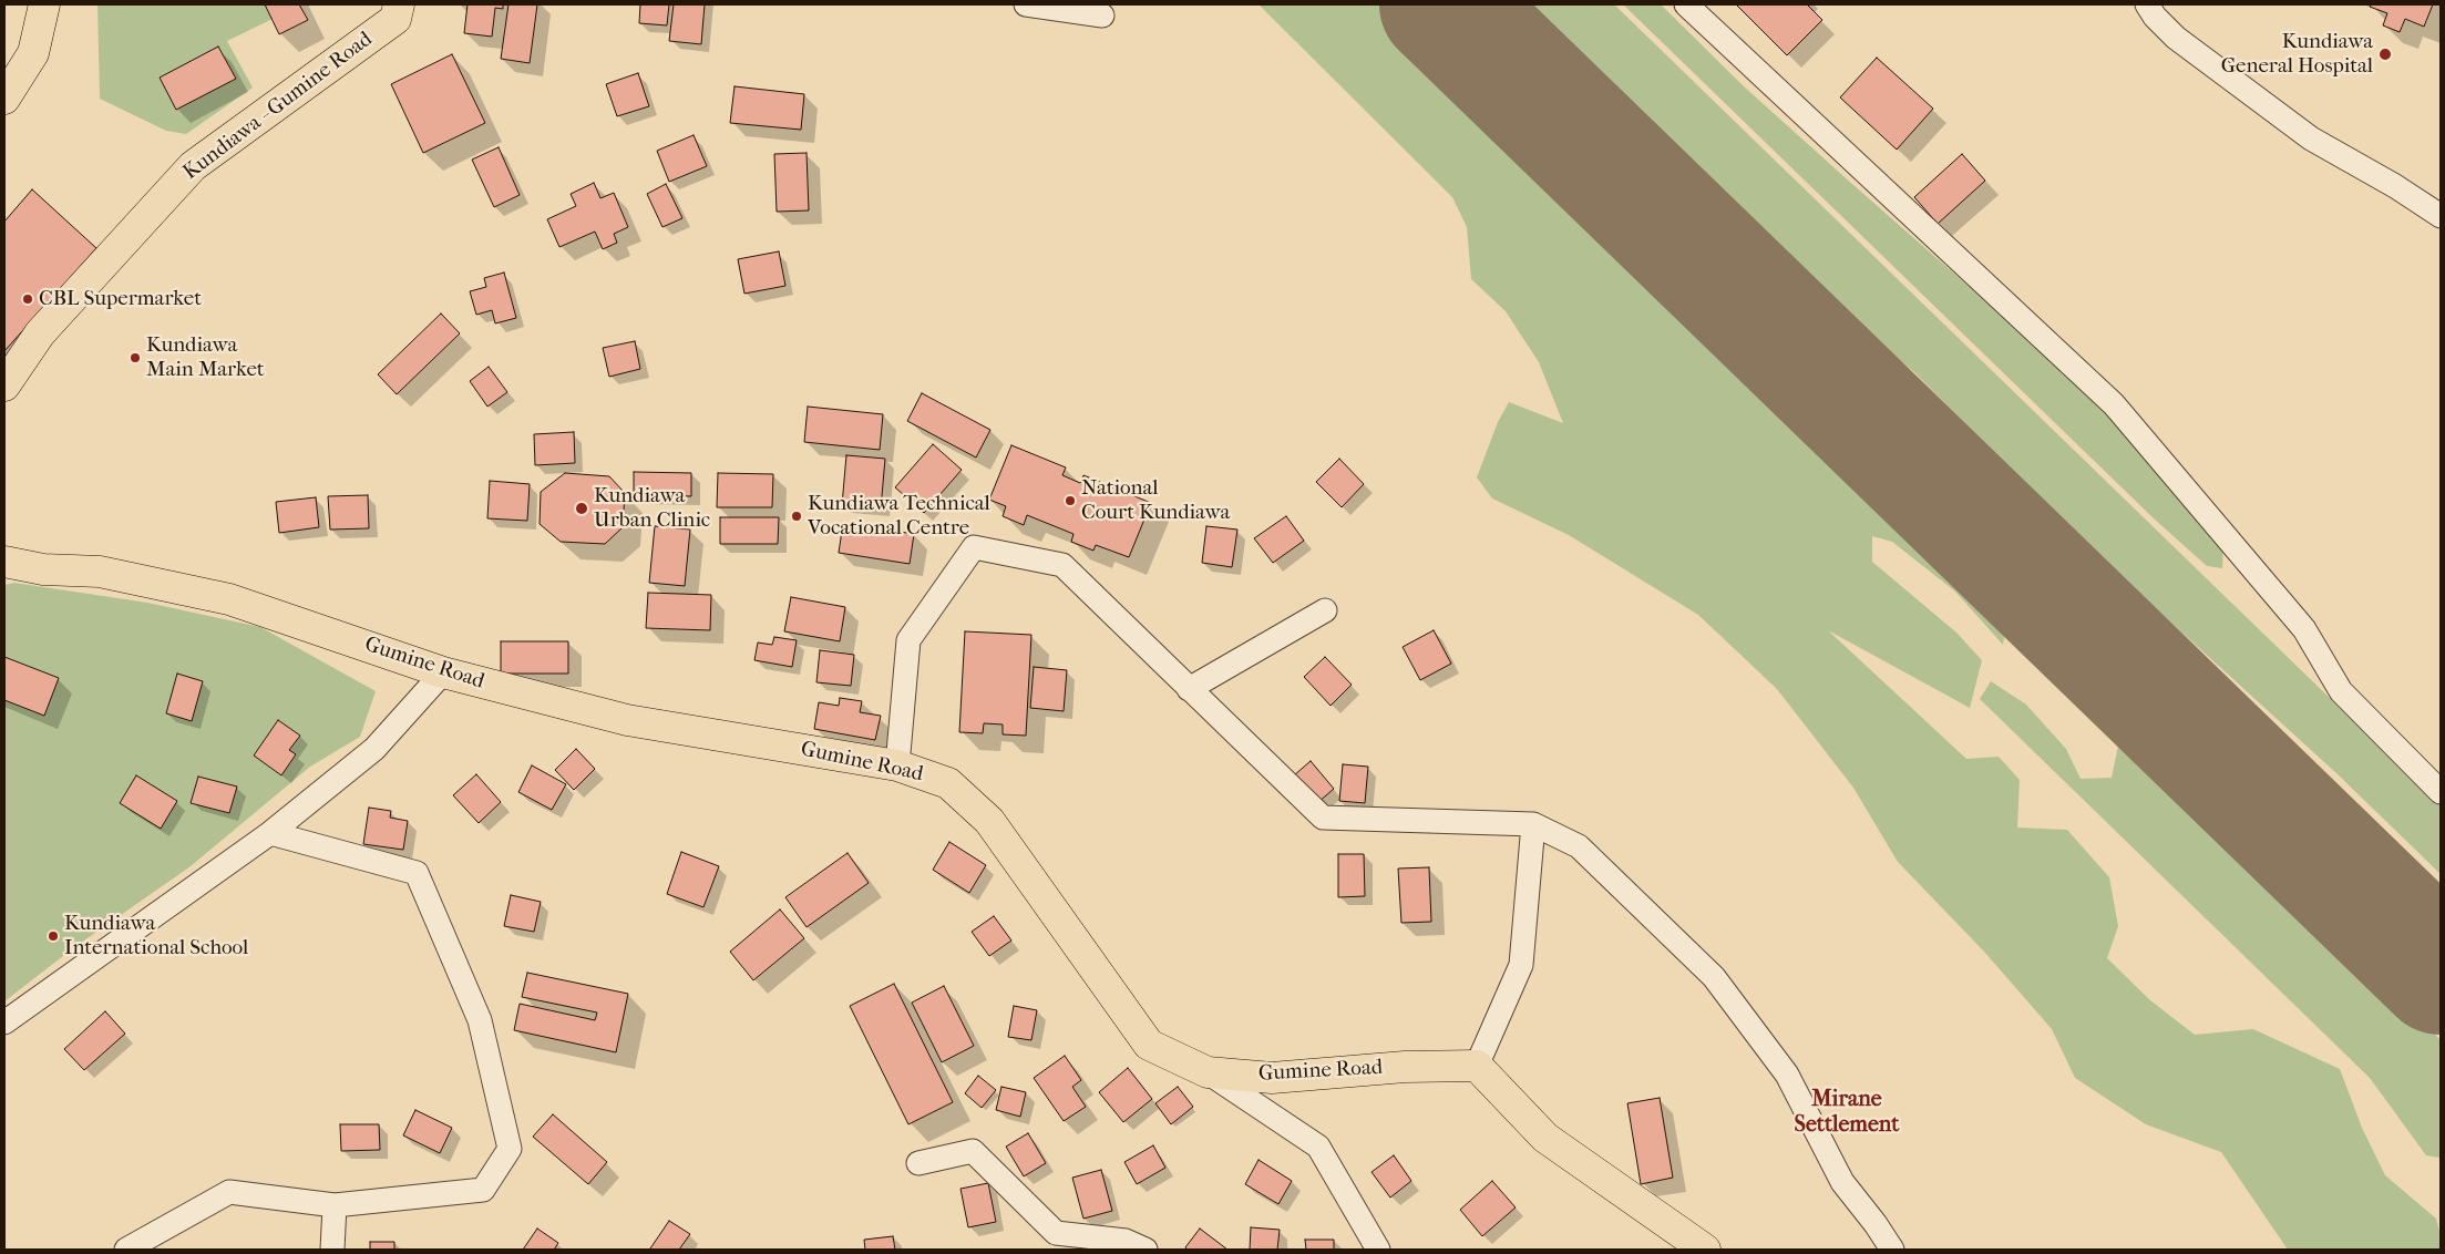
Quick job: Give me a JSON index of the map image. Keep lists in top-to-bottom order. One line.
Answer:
{"streets":{"main road":["Kundiawa - Gumine Road","Gumine Road"]},"districts":["Mirane Settlement"],"places":["Kundiawa General Hospital","CBL Supermarket","Kundiawa Main Market","National Court Kundiawa","Kundiawa Urban Clinic","Kundiawa Technical Vocational Centre","Kundiawa International School"]}
